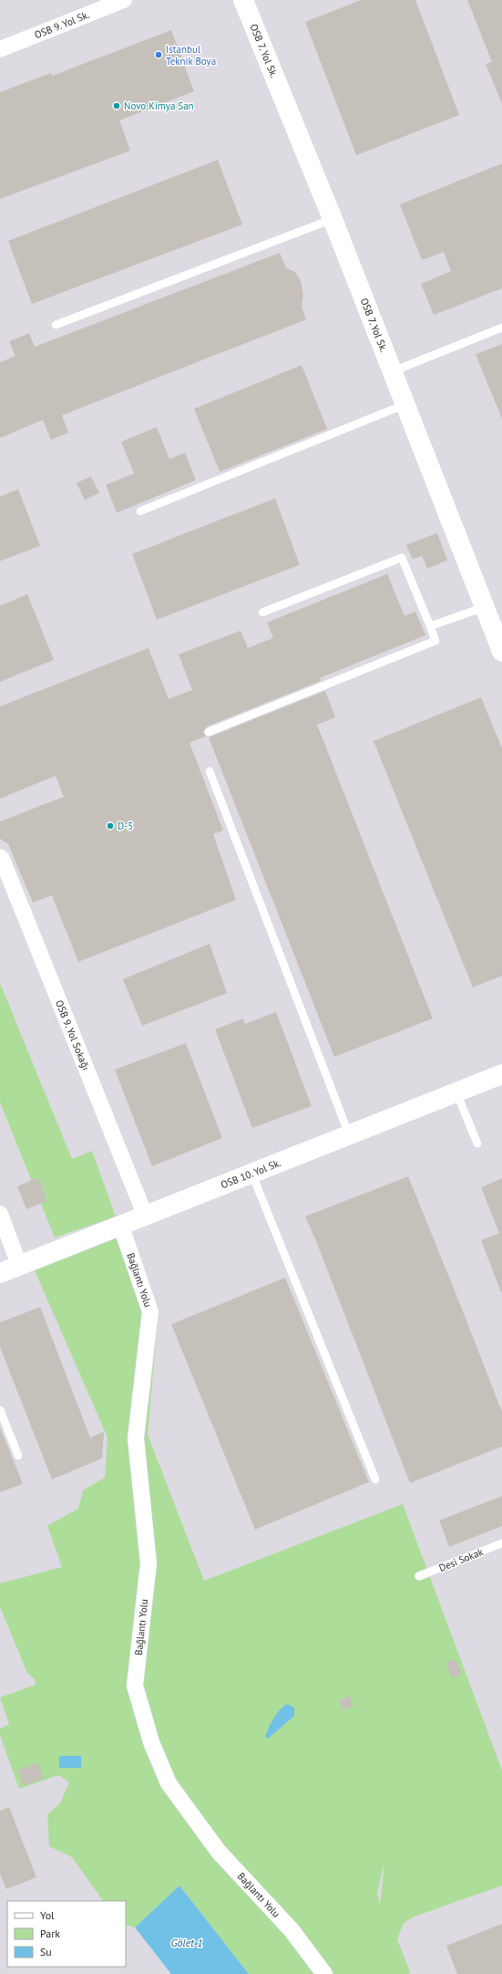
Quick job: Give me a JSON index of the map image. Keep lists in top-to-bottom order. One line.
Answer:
{"streets":{"street":["OSB 9. Yol Sk.","OSB 7. Yol Sk.","OSB 9. Yol Sokağı","OSB 10. Yol Sk.","Bağlantı Yolu"],"lane":["Desi Sokak"]},"crossings":[["OSB 9. Yol Sokağı","OSB 10. Yol Sk."],["OSB 10. Yol Sk.","Bağlantı Yolu"]],"water":["Gölet 1"],"places":["Istanbul Teknik Boya","Novo Kimya San","D-5"],"legend":["Yol","Park","Su"]}
